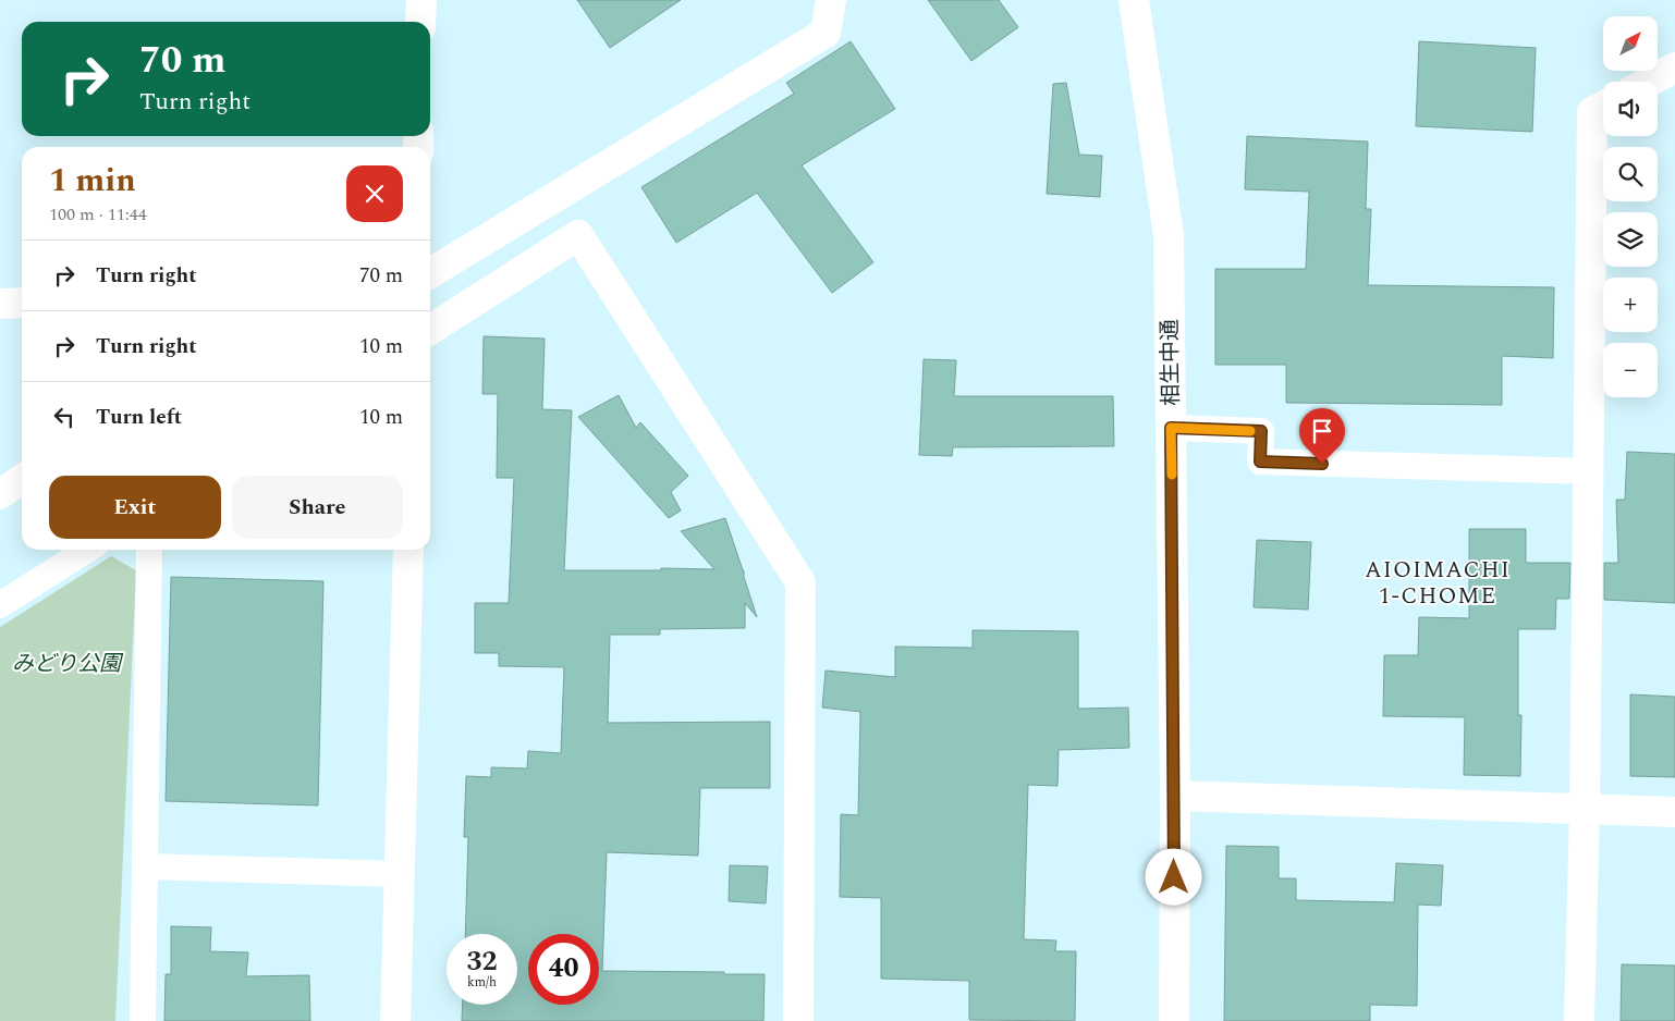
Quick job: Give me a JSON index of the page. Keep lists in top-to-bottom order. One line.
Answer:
{"streets":{"street":["相生中通"]},"districts":["AIOIMACHI 1-CHOME"],"parks":["みどり公園"],"north":"top right","page":{"map_buttons":["+","−"],"turn":["70 m","Turn right"],"heading":["1 min","100 m · 11:44"],"list":[{"name":"Turn right","value":"70 m"},{"name":"Turn right","value":"10 m"},{"name":"Turn left","value":"10 m"}],"buttons":["Exit","Share"],"speed":"32 km/h","limit":"40"}}
